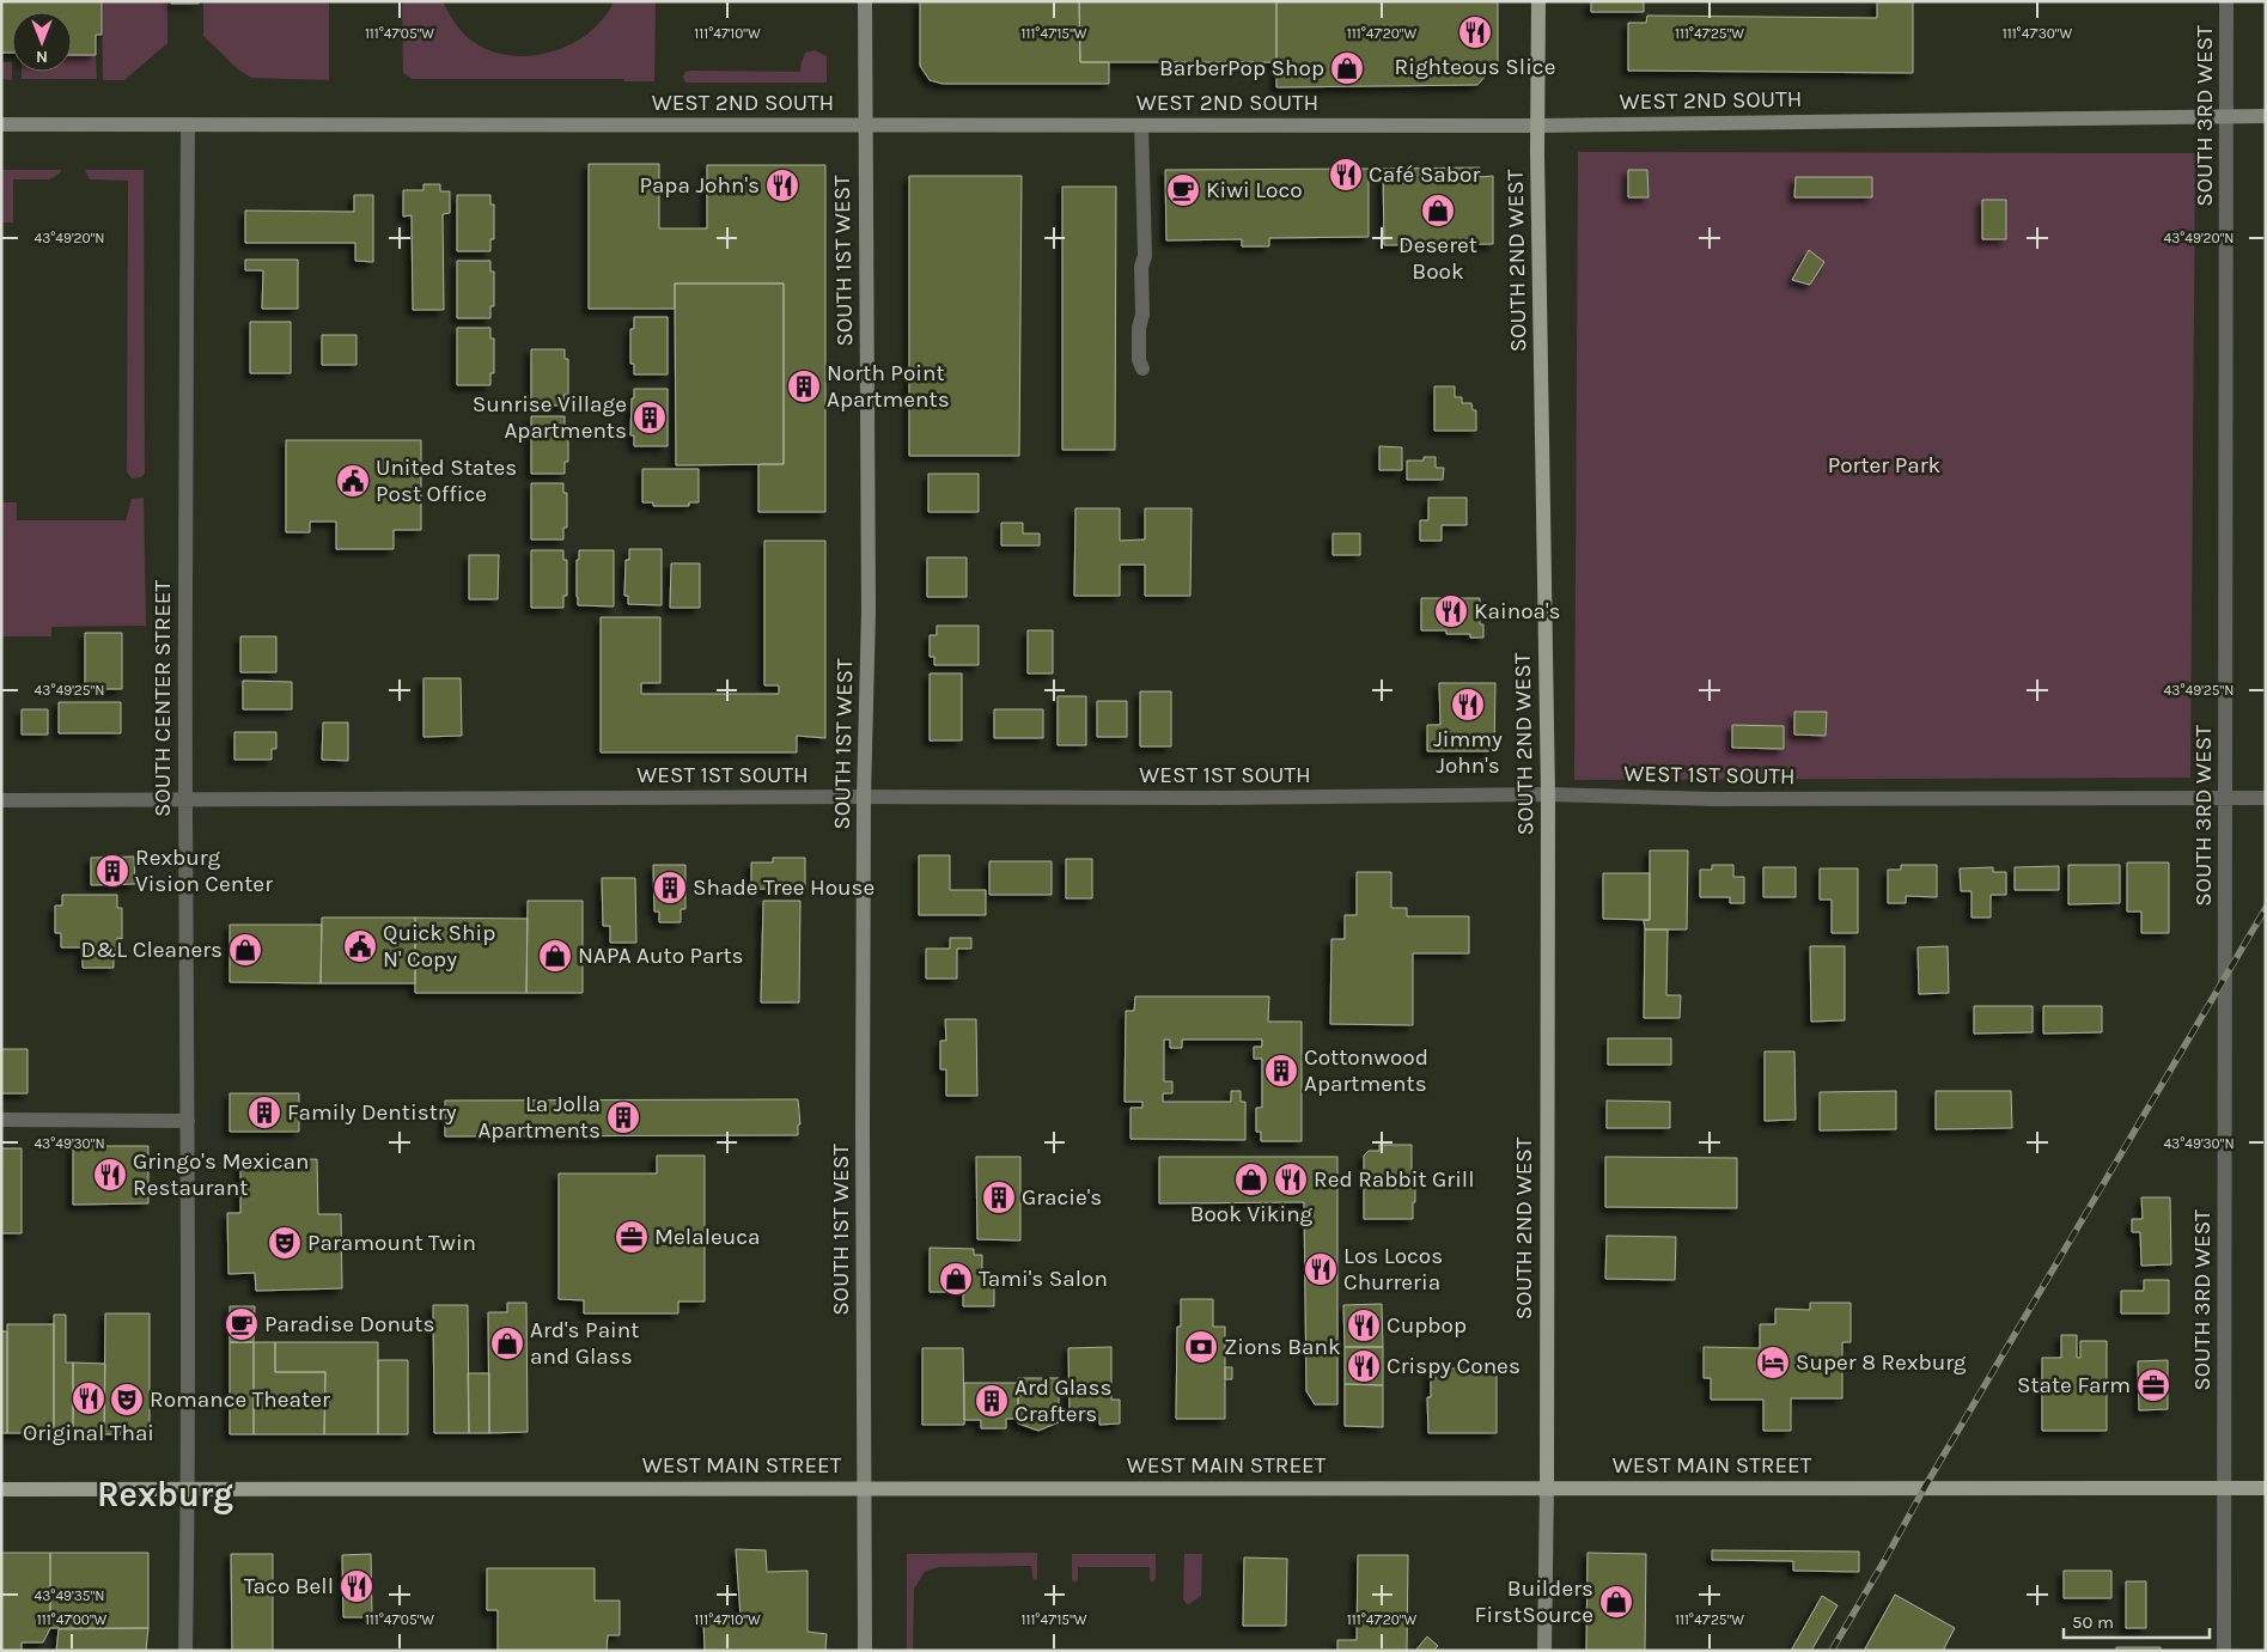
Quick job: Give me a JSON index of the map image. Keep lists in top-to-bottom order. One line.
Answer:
{"streets":{"main road":["SOUTH 2ND WEST","WEST MAIN STREET"],"street":["WEST 2ND SOUTH","SOUTH 3RD WEST","SOUTH 1ST WEST","SOUTH CENTER STREET","WEST 1ST SOUTH"]},"crossings":[["WEST 2ND SOUTH","SOUTH 3RD WEST"],["WEST 2ND SOUTH","SOUTH 1ST WEST"],["WEST 2ND SOUTH","SOUTH 2ND WEST"],["WEST 2ND SOUTH","SOUTH CENTER STREET"],["SOUTH 3RD WEST","WEST 1ST SOUTH"],["SOUTH 3RD WEST","WEST MAIN STREET"],["SOUTH 1ST WEST","WEST 1ST SOUTH"],["SOUTH 1ST WEST","WEST MAIN STREET"],["SOUTH 2ND WEST","WEST 1ST SOUTH"],["SOUTH 2ND WEST","WEST MAIN STREET"],["SOUTH CENTER STREET","WEST 1ST SOUTH"],["SOUTH CENTER STREET","WEST MAIN STREET"]],"districts":["Rexburg"],"parks":["Porter Park"],"places":{"restaurant":["Righteous Slice","Café Sabor","Papa John's","Kainoa's","Jimmy John's","Gringo's Mexican Restaurant","Red Rabbit Grill","Los Locos Churreria","Cupbop","Crispy Cones","Original Thai","Taco Bell"],"shop":["BarberPop Shop","Deseret Book","D&L Cleaners","NAPA Auto Parts","Book Viking","Tami's Salon","Ard's Paint and Glass","Builders FirstSource"],"cafe":["Kiwi Loco","Paradise Donuts"],"building":["North Point Apartments","Sunrise Village Apartments","Rexburg Vision Center","Shade Tree House","Cottonwood Apartments","Family Dentistry","La Jolla Apartments","Gracie's","Ard Glass Crafters"],"public building":["United States Post Office","Quick Ship N' Copy"],"office":["Melaleuca","State Farm"],"theatre":["Paramount Twin","Romance Theater"],"bank":["Zions Bank"],"hotel":["Super 8 Rexburg"]},"scale_bar":"50 m","north":"bottom","coordinates":["111°47'05\"W","111°47'10\"W","111°47'15\"W","111°47'20\"W","111°47'25\"W","111°47'30\"W","43°49'20\"N","43°49'25\"N","43°49'30\"N","43°49'35\"N","111°47'00\"W"]}
